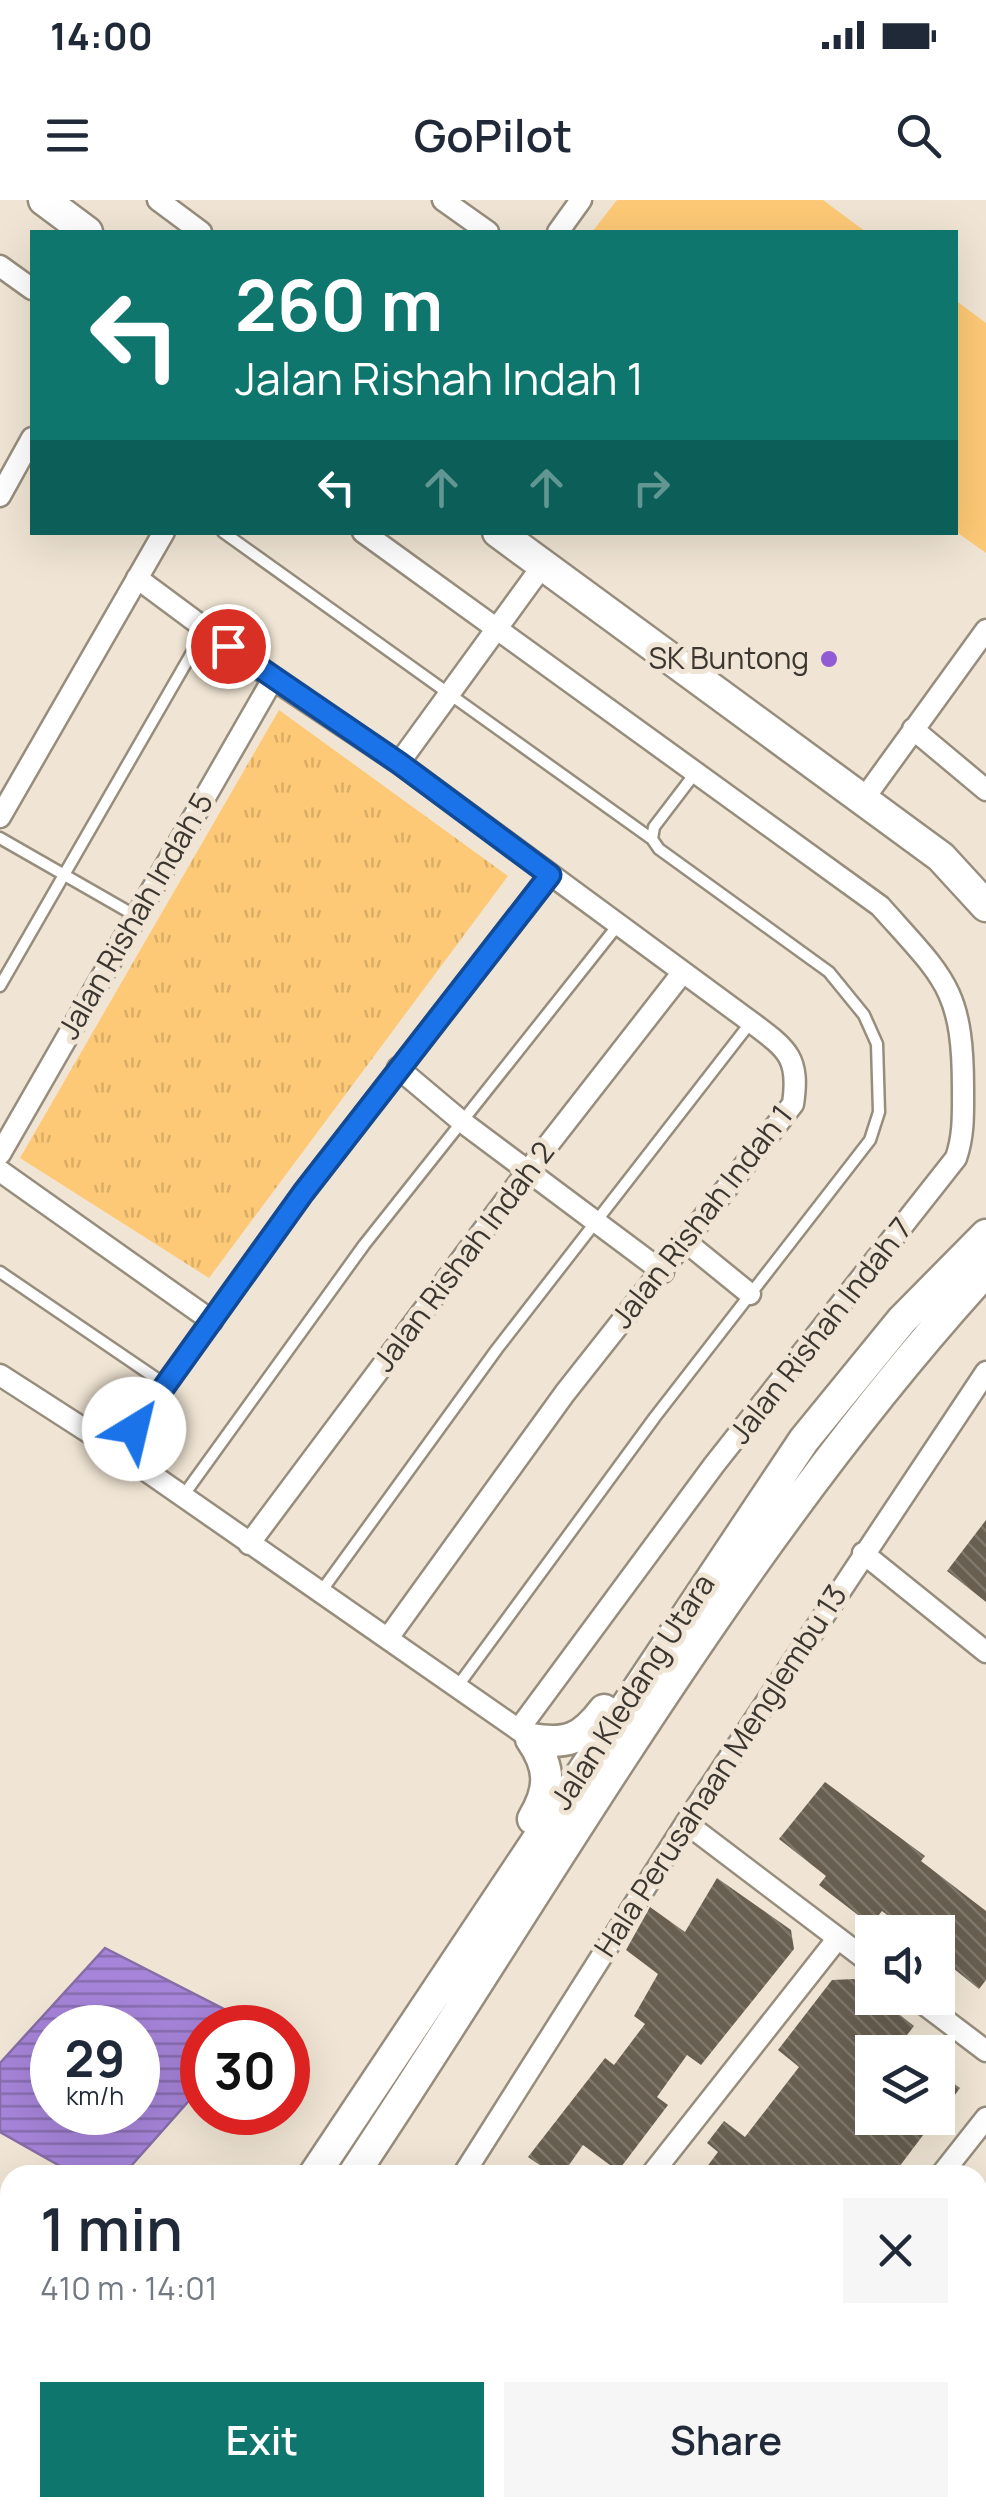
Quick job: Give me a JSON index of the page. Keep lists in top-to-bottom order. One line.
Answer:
{"streets":{"main road":["Jalan Kledang Utara"],"street":["Jalan Rishah Indah 5","Jalan Rishah Indah 1","Jalan Rishah Indah 2","Jalan Rishah Indah 7","Hala Perusahaan Menglembu 13"]},"crossings":[["Jalan Rishah Indah 5","Jalan Rishah Indah 1"],["Jalan Rishah Indah 1","Jalan Rishah Indah 2"]],"places":["SK Buntong"],"page":{"status":"14:00","header":"GoPilot","turn":["260 m","Jalan Rishah Indah 1"],"speed":"29 km/h","limit":"30","heading":["1 min","410 m · 14:01"],"buttons":["Exit","Share"]}}
